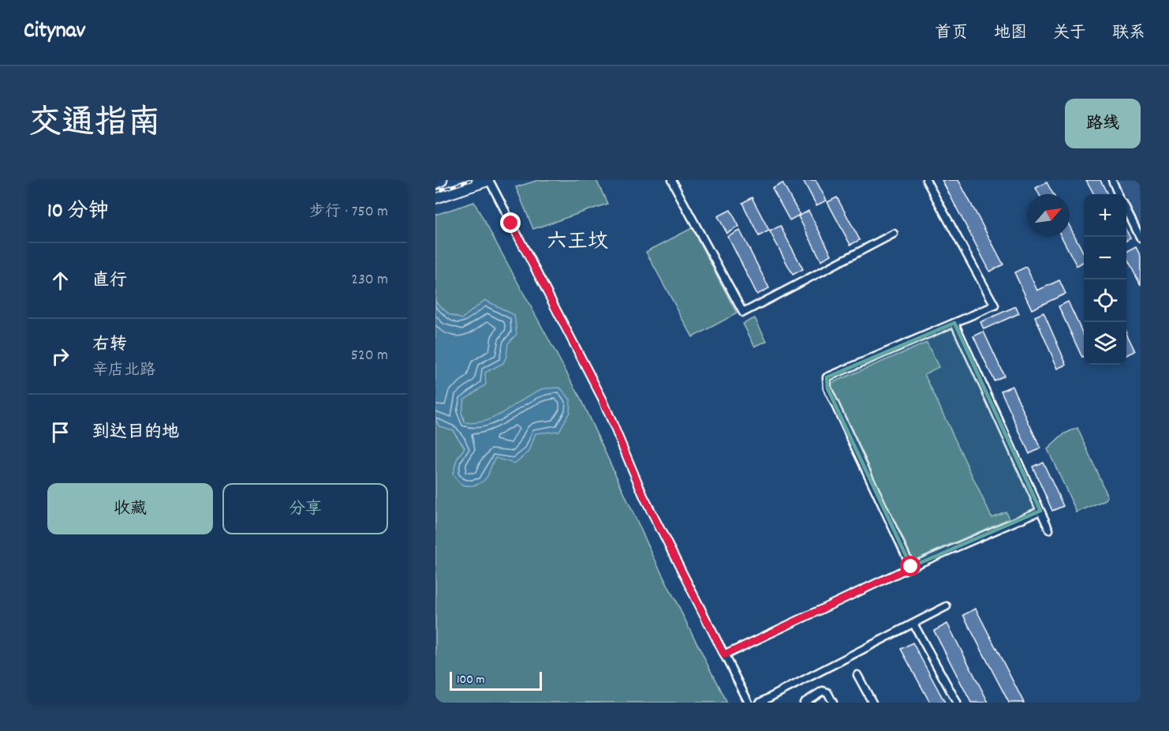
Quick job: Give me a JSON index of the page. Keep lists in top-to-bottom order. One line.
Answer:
{"districts":["六王坟"],"scale_bar":"100 m","north":"top right","page":{"header":"Citynav","nav":["首页","地图","关于","联系"],"title":"交通指南","buttons":["路线",["收藏","分享"]],"heading":["10 分钟","步行 · 750 m"],"map_buttons":["+","−"],"list":[["直行","230 m"],["右转","辛店北路","520 m"],"到达目的地"],"scale":"100 m"}}
